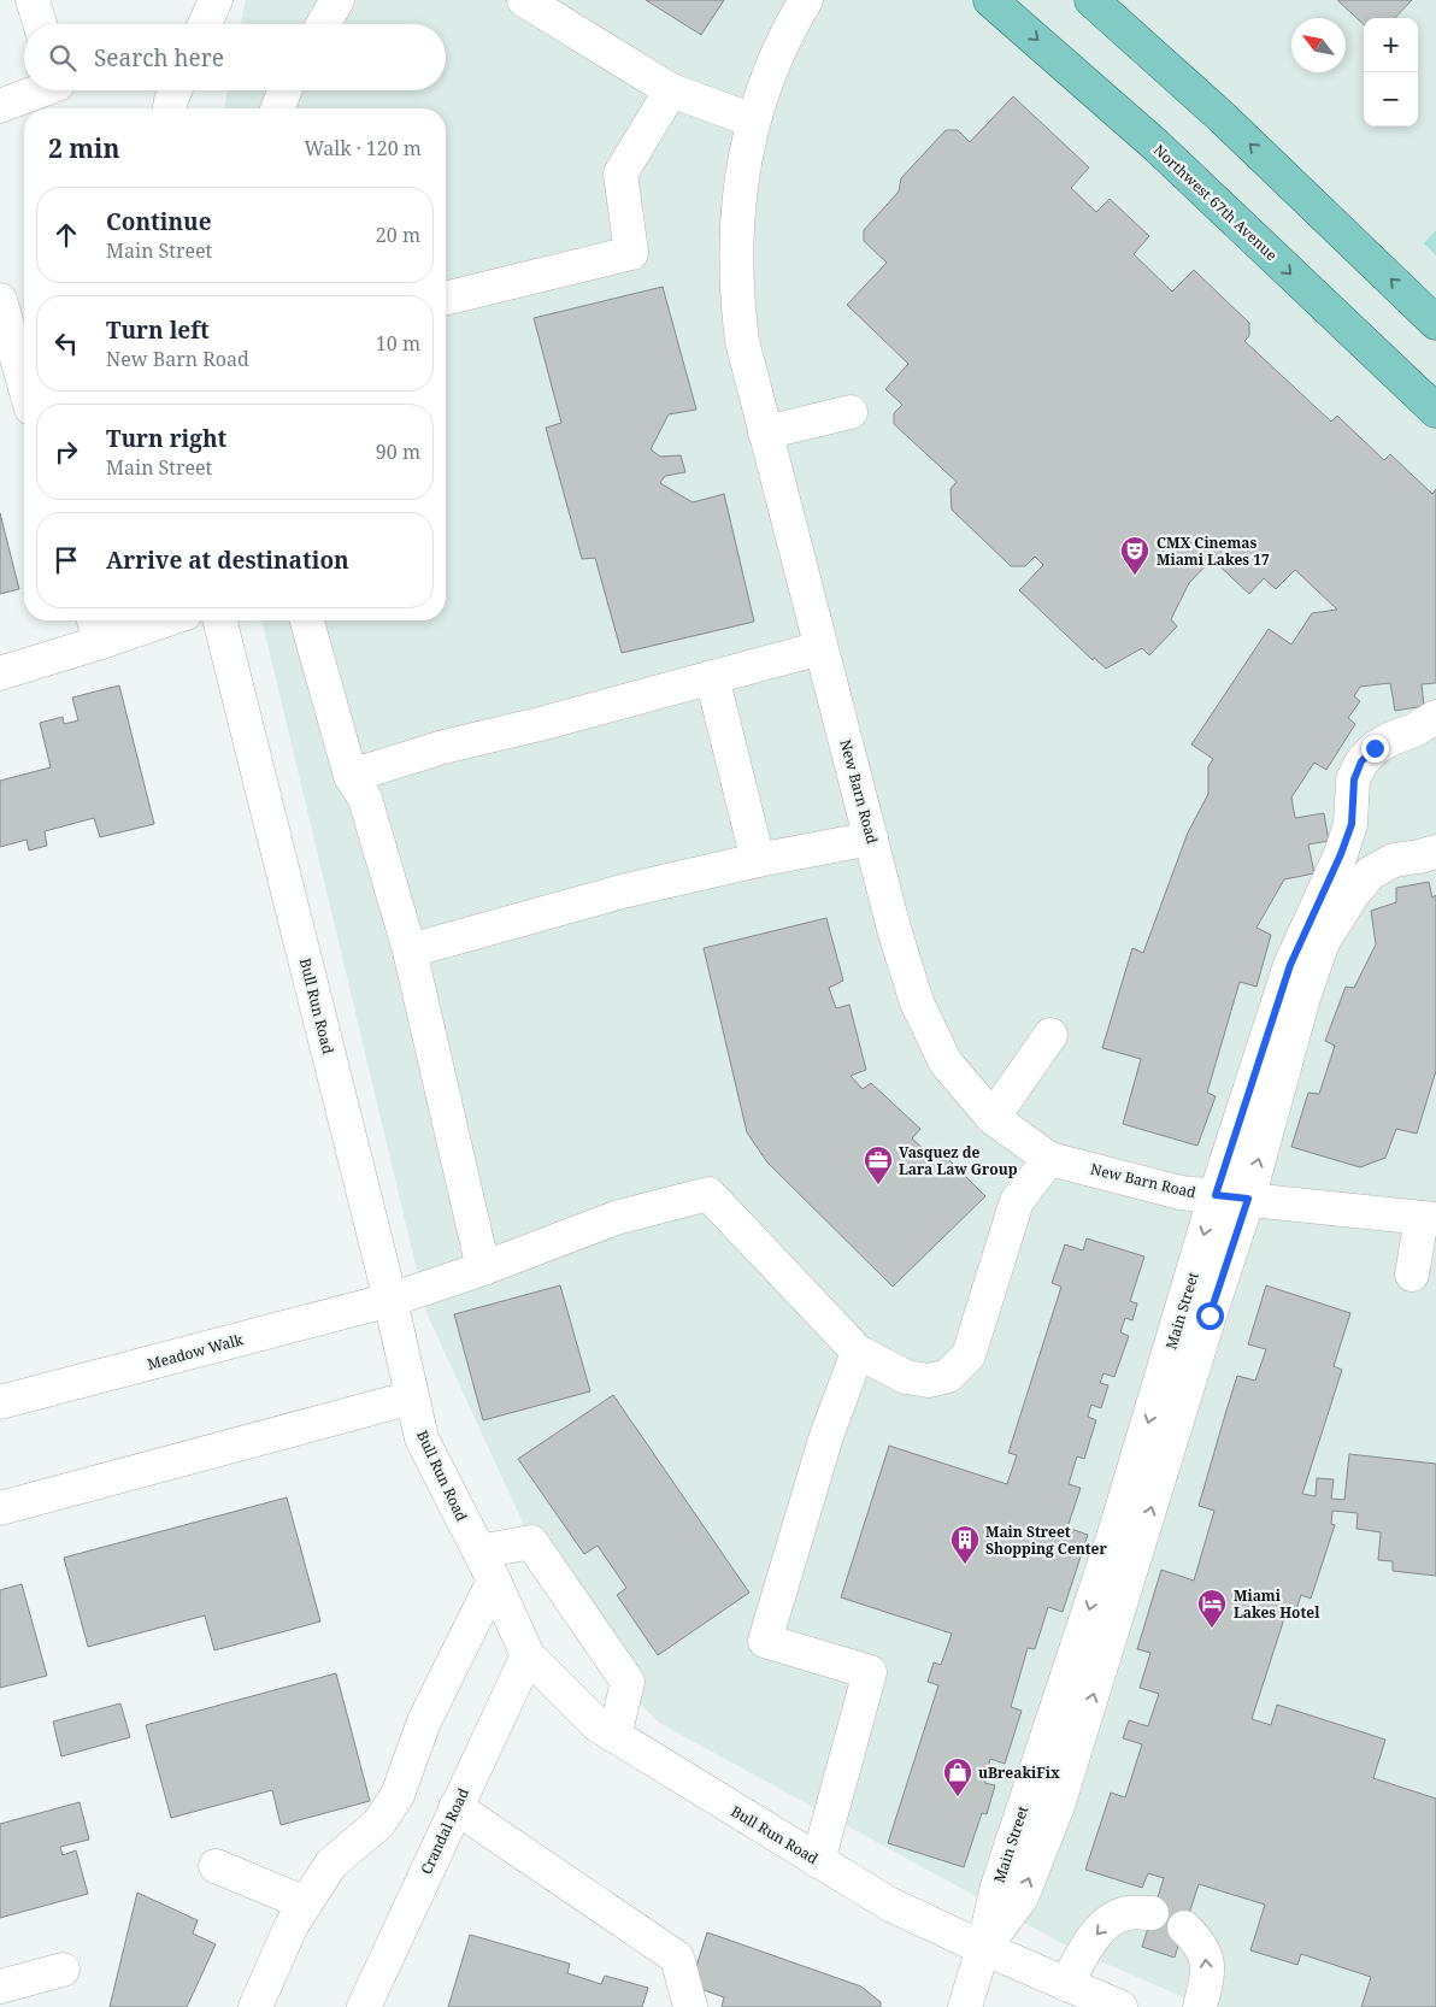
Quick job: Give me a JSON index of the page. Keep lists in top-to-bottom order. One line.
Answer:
{"streets":{"main road":["Northwest 67th Avenue"],"street":["New Barn Road","Bull Run Road","Main Street","Meadow Walk","Crandal Road"]},"crossings":[["New Barn Road","Main Street"],["Bull Run Road","Main Street"],["Bull Run Road","Meadow Walk"],["Bull Run Road","Crandal Road"]],"places":{"theatre":["CMX Cinemas Miami Lakes 17"],"office":["Vasquez de Lara Law Group"],"building":["Main Street Shopping Center"],"hotel":["Miami Lakes Hotel"],"shop":["uBreakiFix"]},"north":"top left","page":{"map_buttons":["+","−"],"search":"Search here","heading":["2 min","Walk · 120 m"],"list":[["Continue","Main Street","20 m"],["Turn left","New Barn Road","10 m"],["Turn right","Main Street","90 m"],"Arrive at destination"]}}
